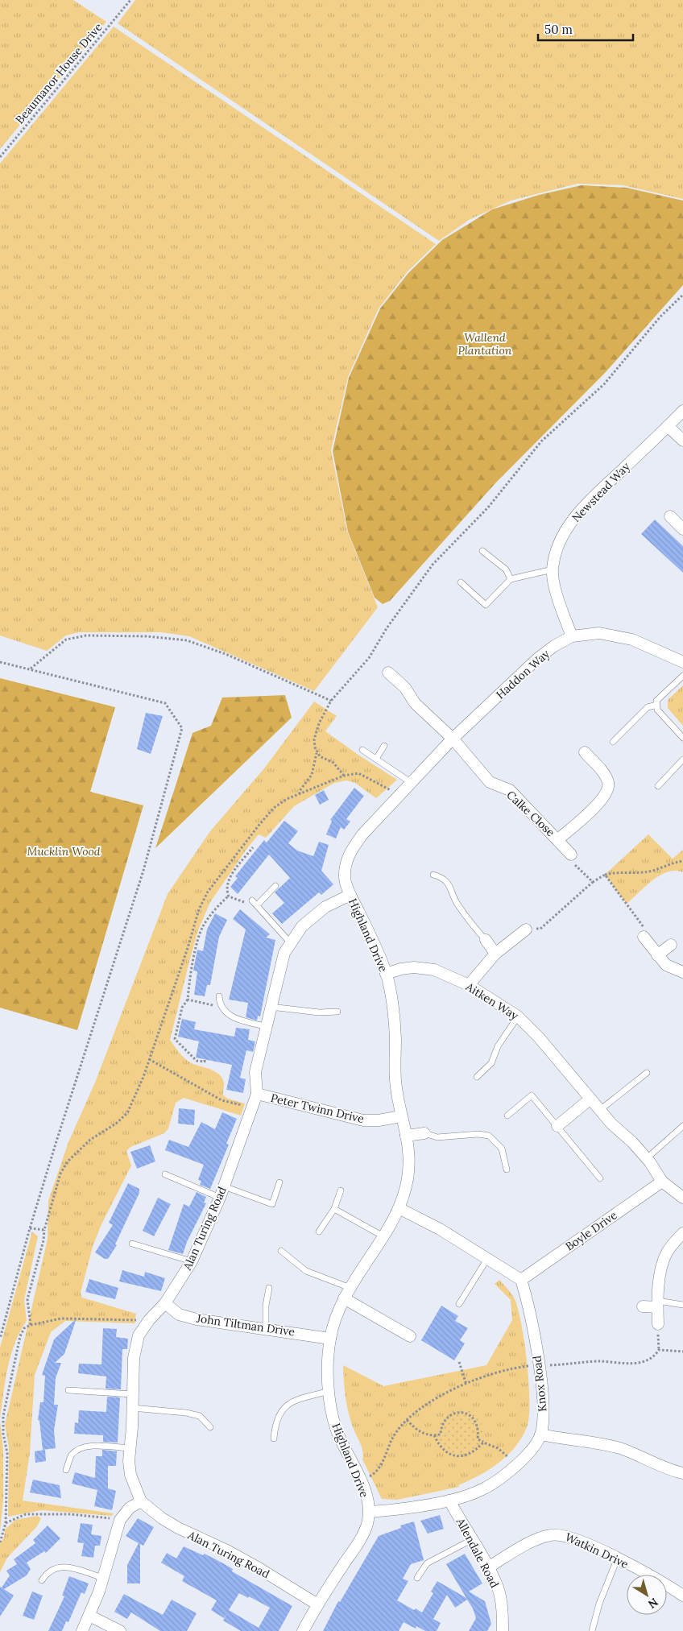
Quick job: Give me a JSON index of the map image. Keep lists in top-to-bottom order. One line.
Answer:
{"streets":{"street":["Newstead Way","Haddon Way","Calke Close","Highland Drive","Aitken Way","Peter Twinn Drive","Alan Turing Road","Boyle Drive","John Tiltman Drive","Knox Road","Watkin Drive","Allendale Road"],"path":["Beaumanor House Drive"]},"crossings":[["Newstead Way","Haddon Way"],["Haddon Way","Calke Close"],["Haddon Way","Highland Drive"],["Highland Drive","Aitken Way"],["Highland Drive","Peter Twinn Drive"],["Highland Drive","Alan Turing Road"],["Highland Drive","John Tiltman Drive"],["Highland Drive","Knox Road"],["Aitken Way","Boyle Drive"],["Peter Twinn Drive","Alan Turing Road"],["Alan Turing Road","John Tiltman Drive"],["Boyle Drive","Knox Road"],["Knox Road","Allendale Road"],["Watkin Drive","Allendale Road"]],"parks":["Wallend Plantation","Mucklin Wood"],"scale_bar":"50 m","north":"bottom right"}
